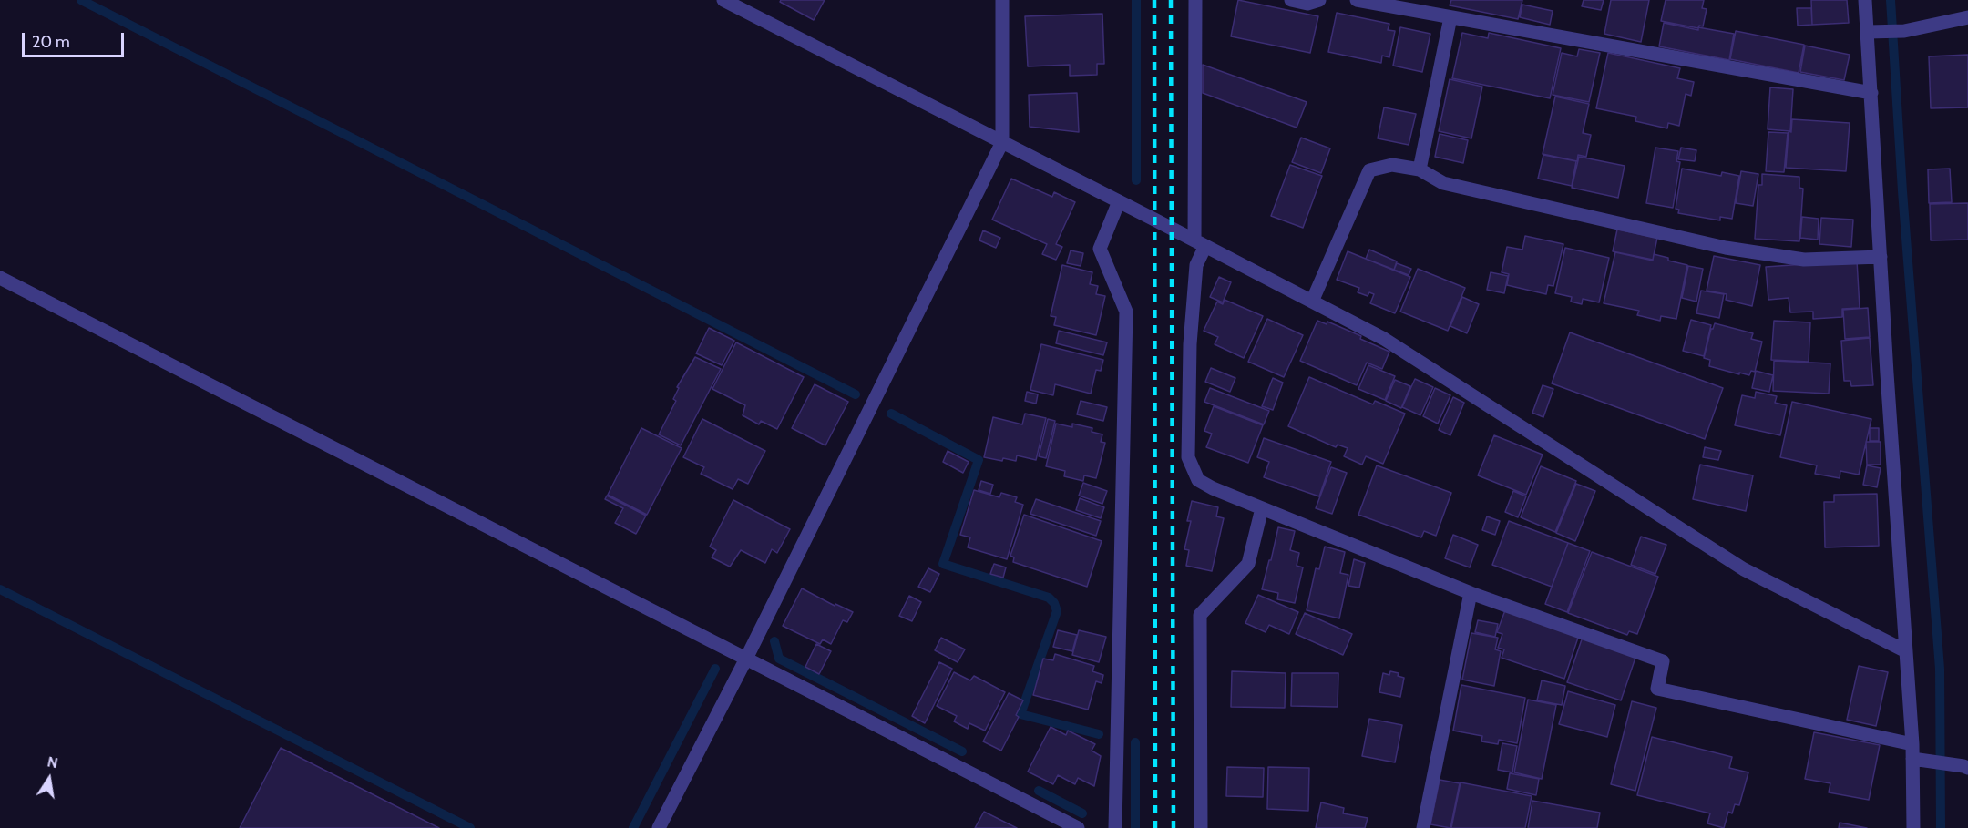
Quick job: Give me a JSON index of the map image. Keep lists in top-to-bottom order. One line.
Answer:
{"scale_bar":"20 m","north":"top"}
